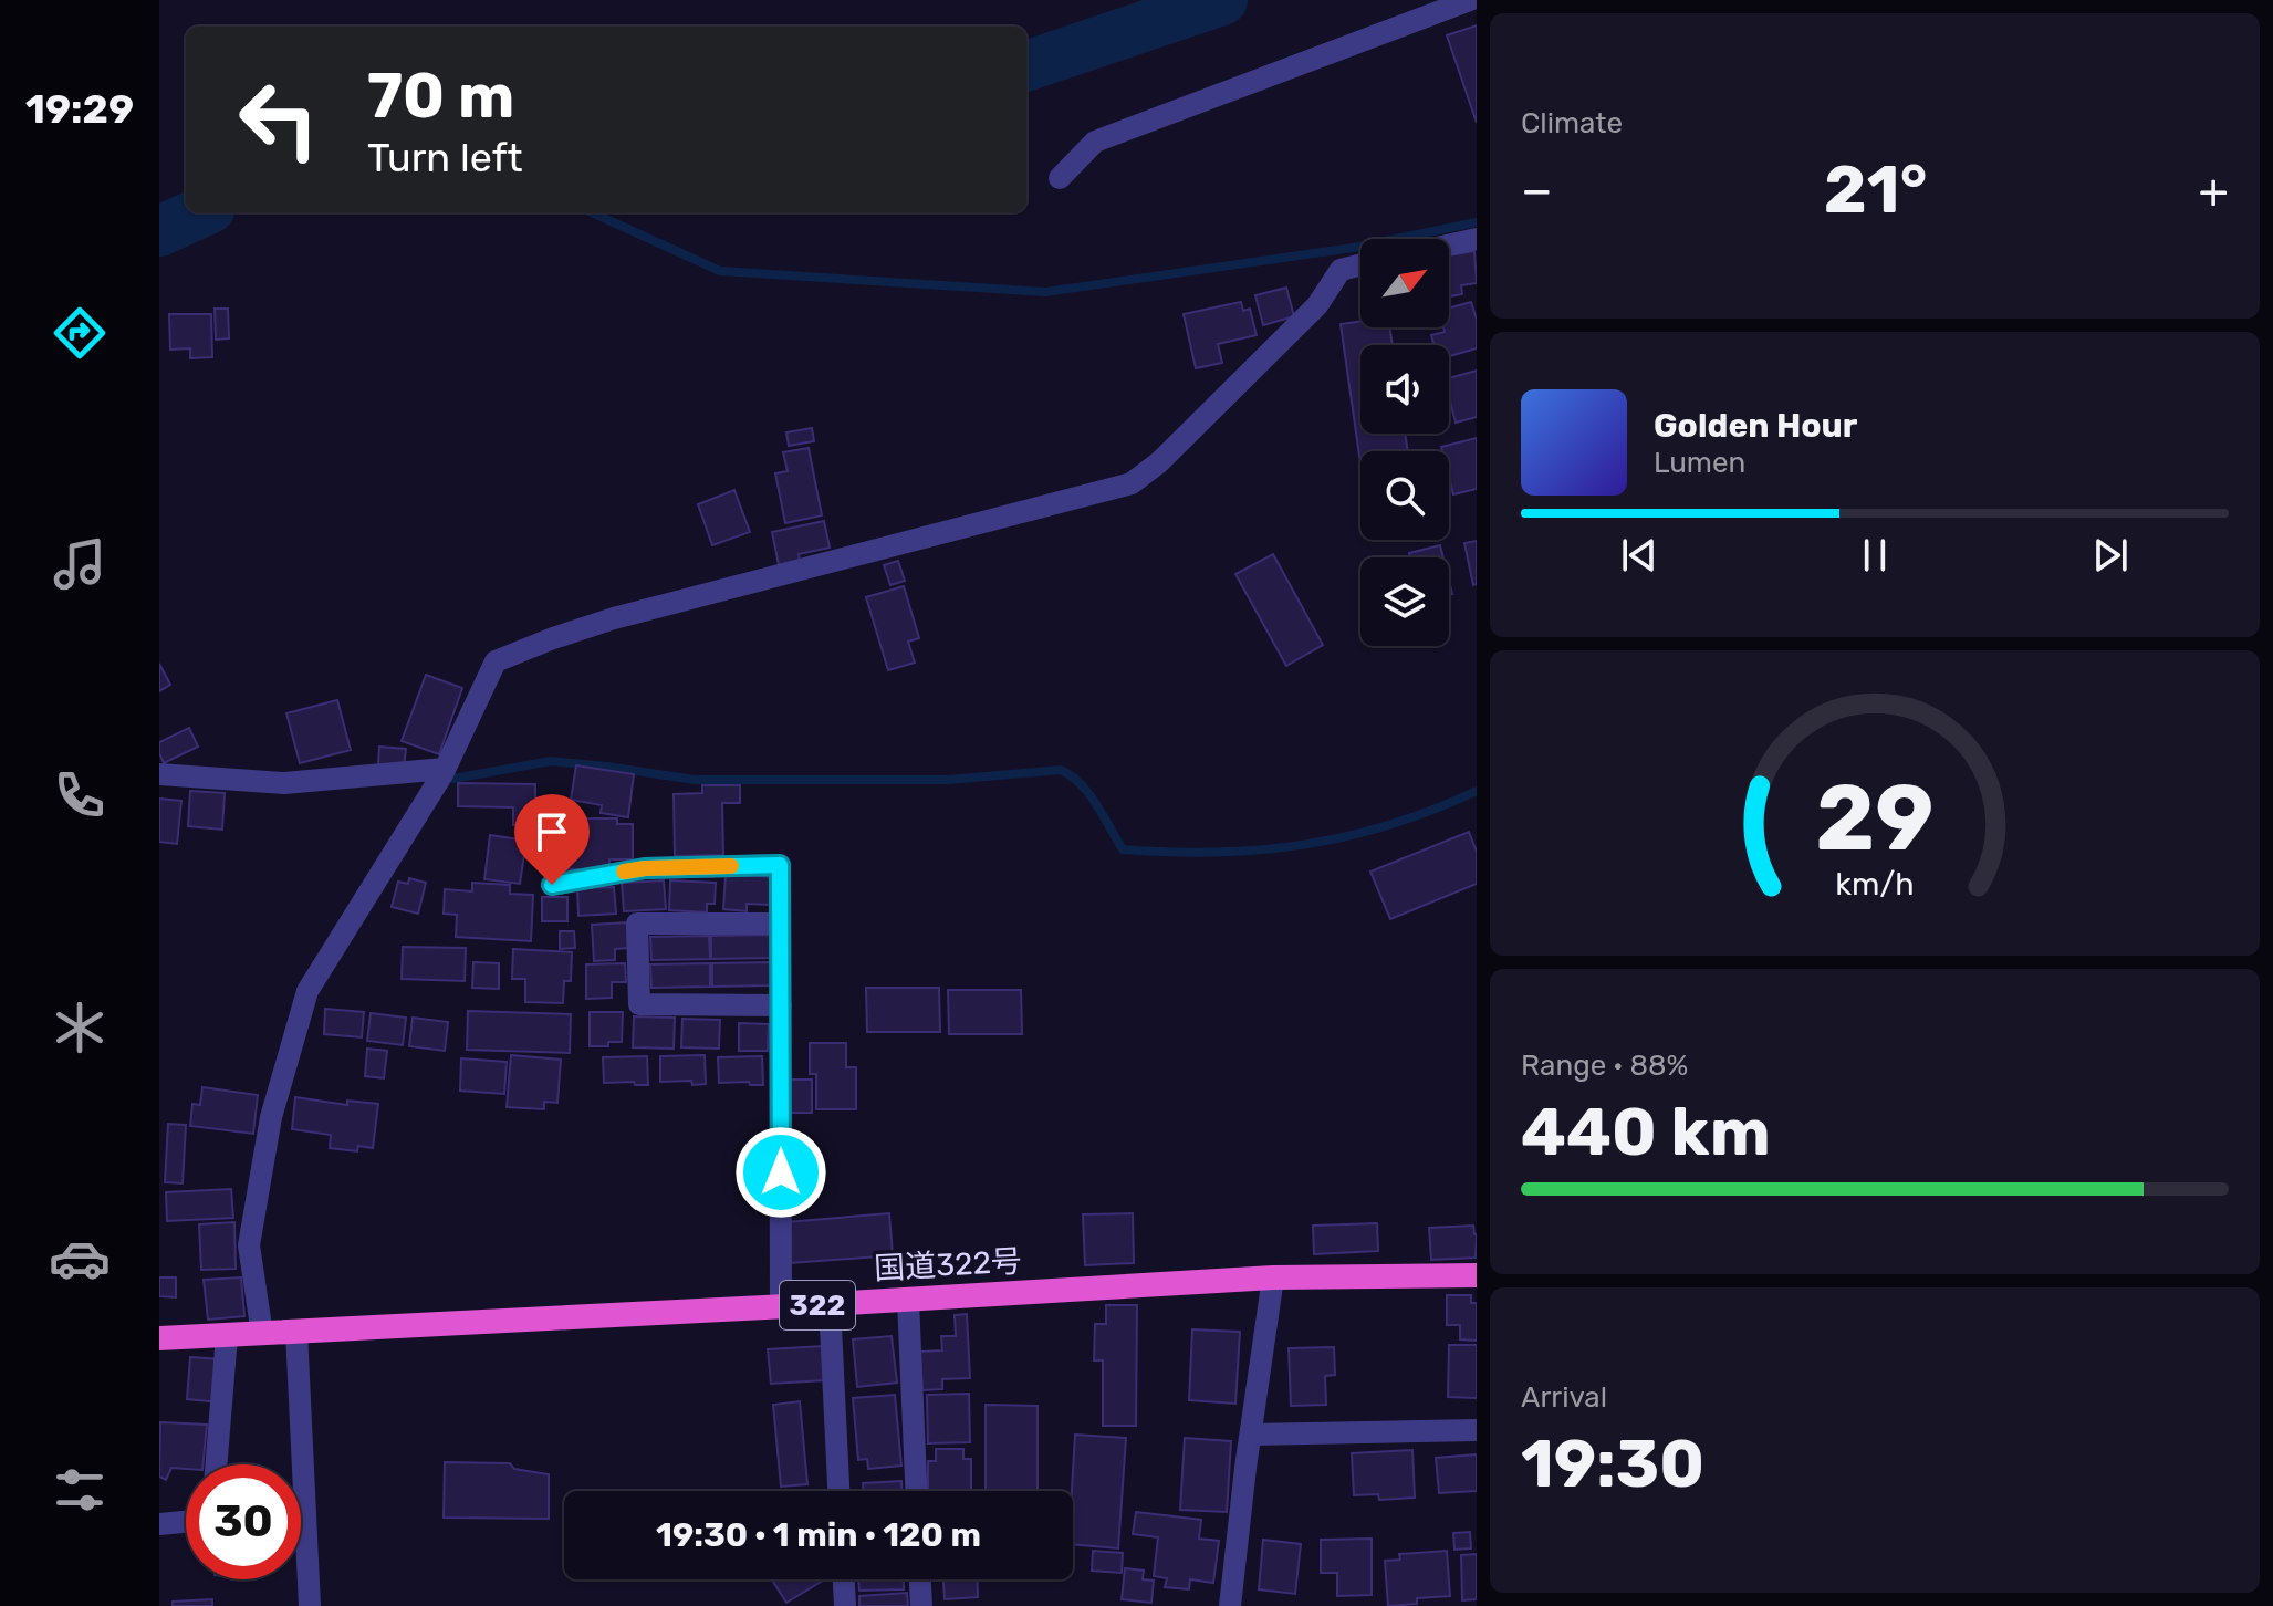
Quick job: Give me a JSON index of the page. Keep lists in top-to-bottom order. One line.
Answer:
{"streets":{"highway":["国道322号","322"]},"north":"top right","page":{"tabs":"19:29","tile":["Climate",["Range · 88%","440 km"],["Arrival","19:30"]],"turn":["70 m","Turn left"],"heat":["−","21°","+"],"song":["Golden Hour","Lumen"],"limit":"30","trip":"19:30 · 1 min · 120 m","gauge":["29","km/h"]}}
